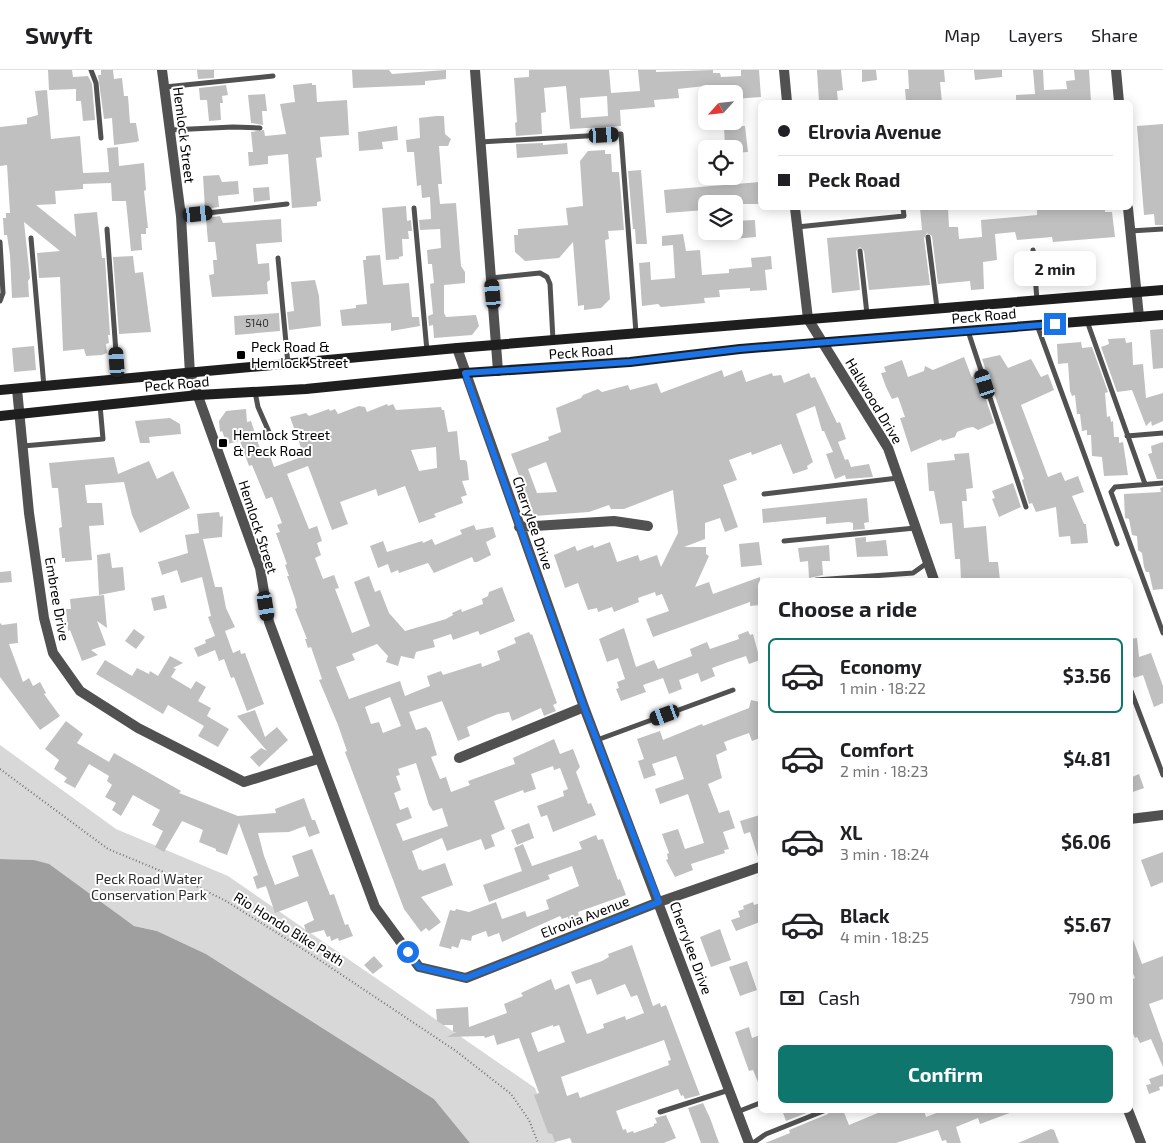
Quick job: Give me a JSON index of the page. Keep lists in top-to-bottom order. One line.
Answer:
{"streets":{"main road":["Peck Road"],"street":["Hemlock Street","Hallwood Drive","Cherrylee Drive","Embree Drive","Elrovia Avenue"],"path":["Rio Hondo Bike Path"]},"crossings":[["Hemlock Street","Peck Road"],["Hemlock Street","Embree Drive"],["Hemlock Street","Elrovia Avenue"],["Peck Road","Hallwood Drive"],["Peck Road","Cherrylee Drive"],["Peck Road","Embree Drive"],["Cherrylee Drive","Elrovia Avenue"]],"parks":["Peck Road Water Conservation Park"],"places":{"transit":["Peck Road & Hemlock Street","Hemlock Street & Peck Road"]},"house_numbers":["5140"],"north":"bottom left","page":{"header":"Swyft","nav":["Map","Layers","Share"],"banner":["Elrovia Avenue","Peck Road"],"bubble":"2 min","heading":"Choose a ride","list":[{"name":"Economy","note":"1 min · 18:22","value":"$3.56"},{"name":"Comfort","note":"2 min · 18:23","value":"$4.81"},{"name":"XL","note":"3 min · 18:24","value":"$6.06"},{"name":"Black","note":"4 min · 18:25","value":"$5.67"}],"pay":["Cash","790 m"],"buttons":"Confirm"}}
